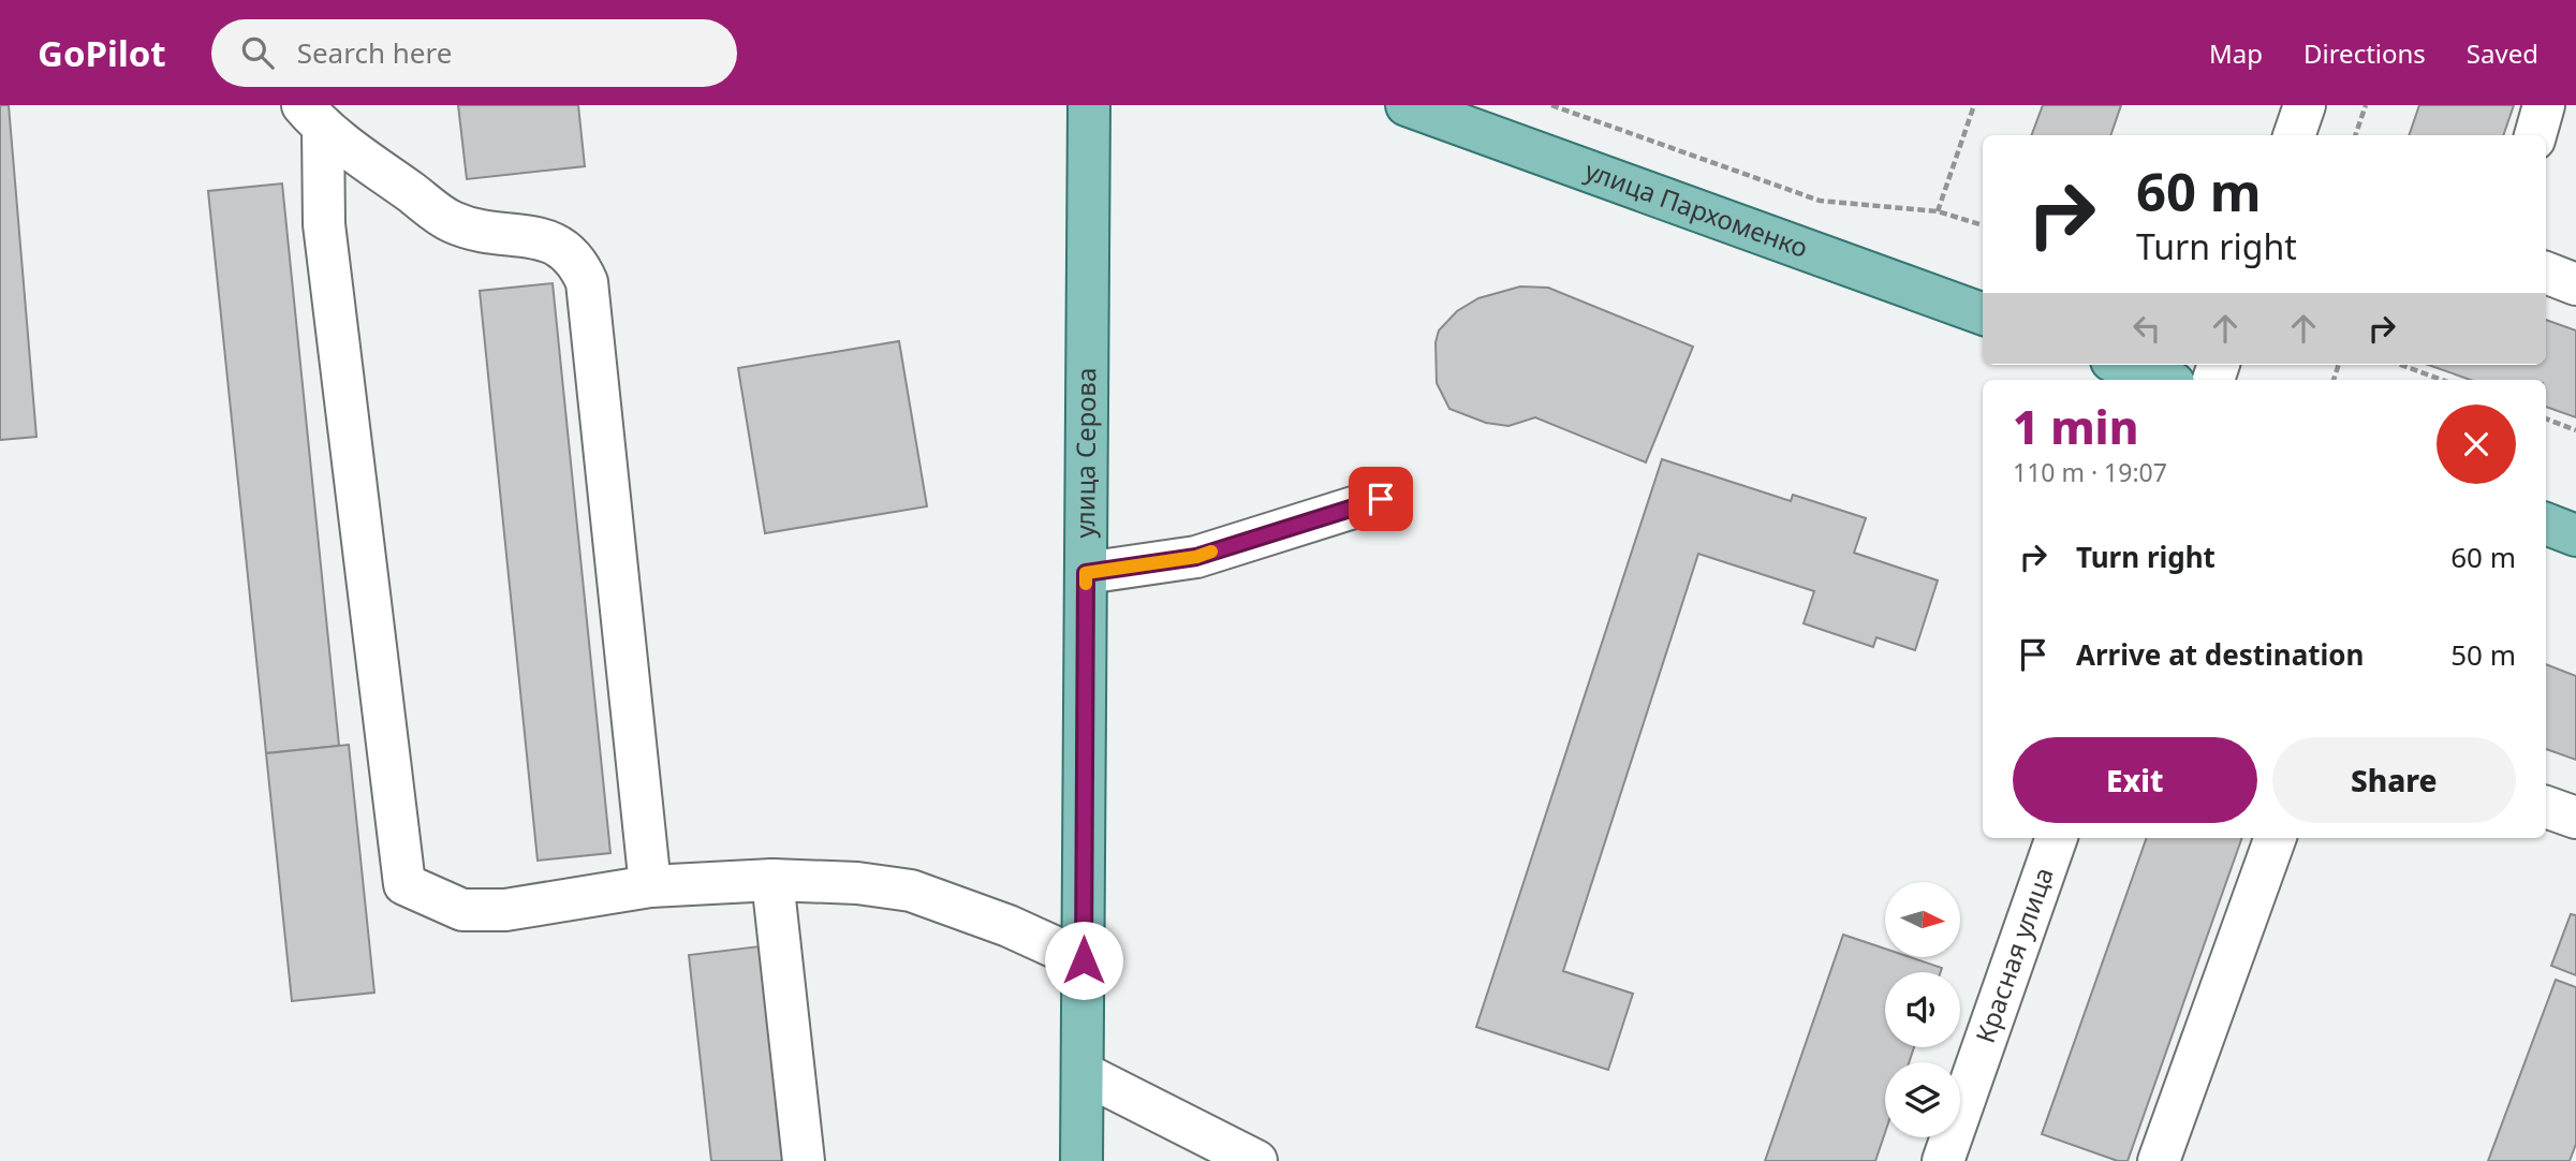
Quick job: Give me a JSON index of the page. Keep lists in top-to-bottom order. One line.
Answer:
{"streets":{"main road":["улица Пархоменко","улица Серова"],"street":["Красная улица"]},"north":"right","page":{"header":"GoPilot","search":"Search here","nav":["Map","Directions","Saved"],"turn":["60 m","Turn right"],"heading":["1 min","110 m · 19:07"],"list":[{"name":"Turn right","value":"60 m"},{"name":"Arrive at destination","value":"50 m"}],"buttons":["Exit","Share"]}}
